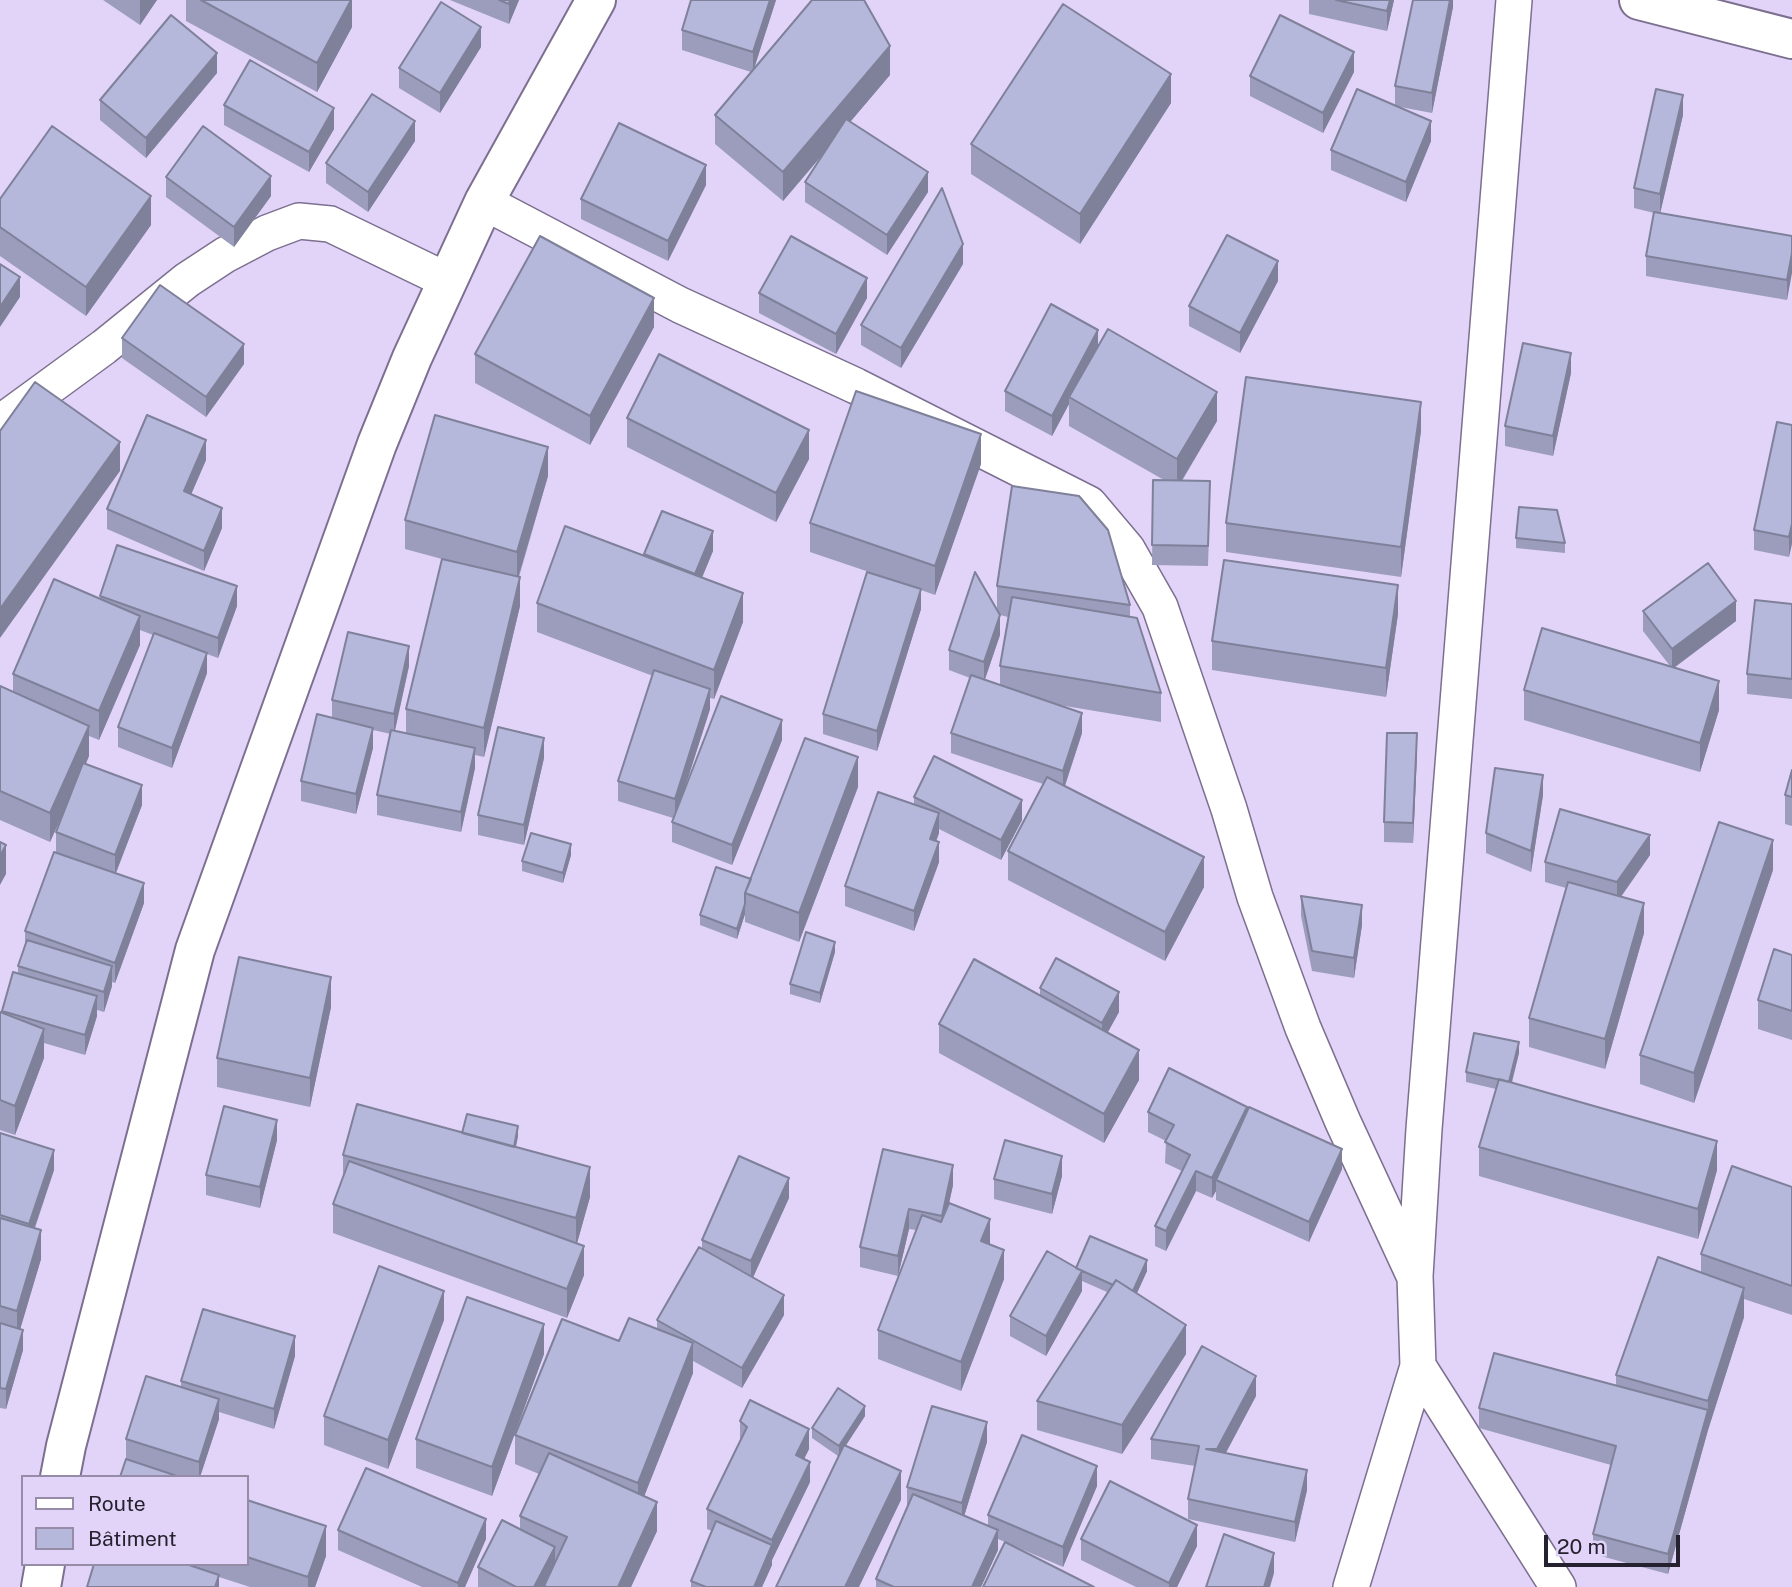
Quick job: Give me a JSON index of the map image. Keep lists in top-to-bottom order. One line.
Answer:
{"legend":["Route","Bâtiment"],"scale_bar":"20 m"}
